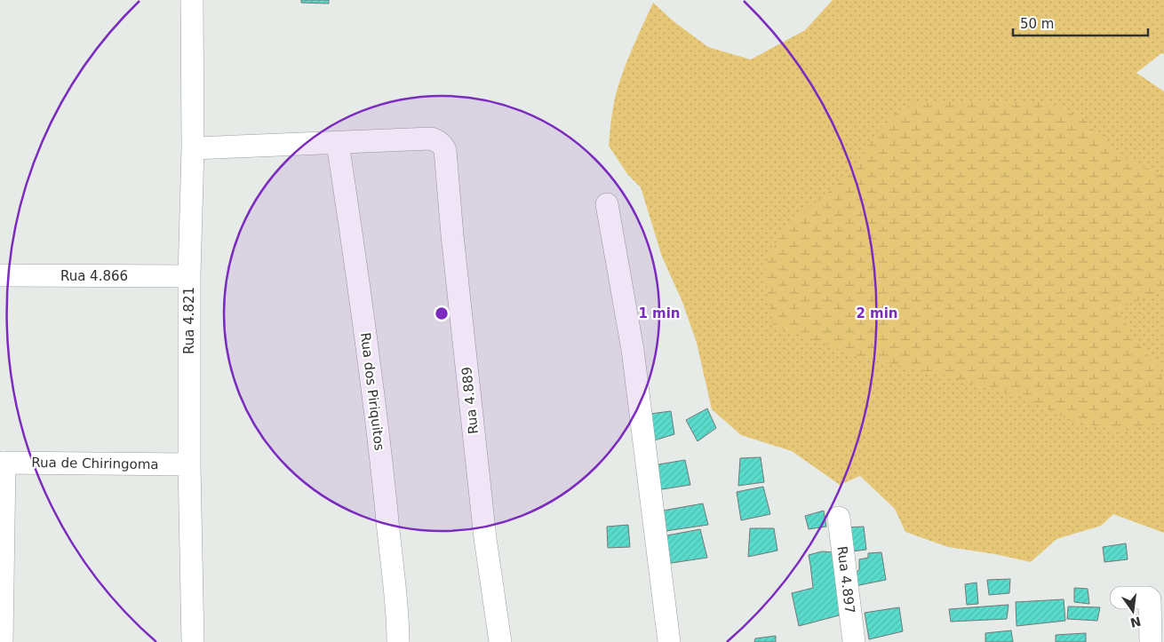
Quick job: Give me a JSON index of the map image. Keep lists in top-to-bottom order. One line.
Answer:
{"streets":{"street":["Rua 4.866","Rua 4.821","Rua dos Piriquitos","Rua 4.889","Rua de Chiringoma","Rua 4.897"]},"crossings":[["Rua 4.866","Rua 4.821"],["Rua 4.821","Rua de Chiringoma"],["Rua dos Piriquitos","Rua 4.889"]],"scale_bar":"50 m","north":"bottom","rings":["1 min","2 min"]}
